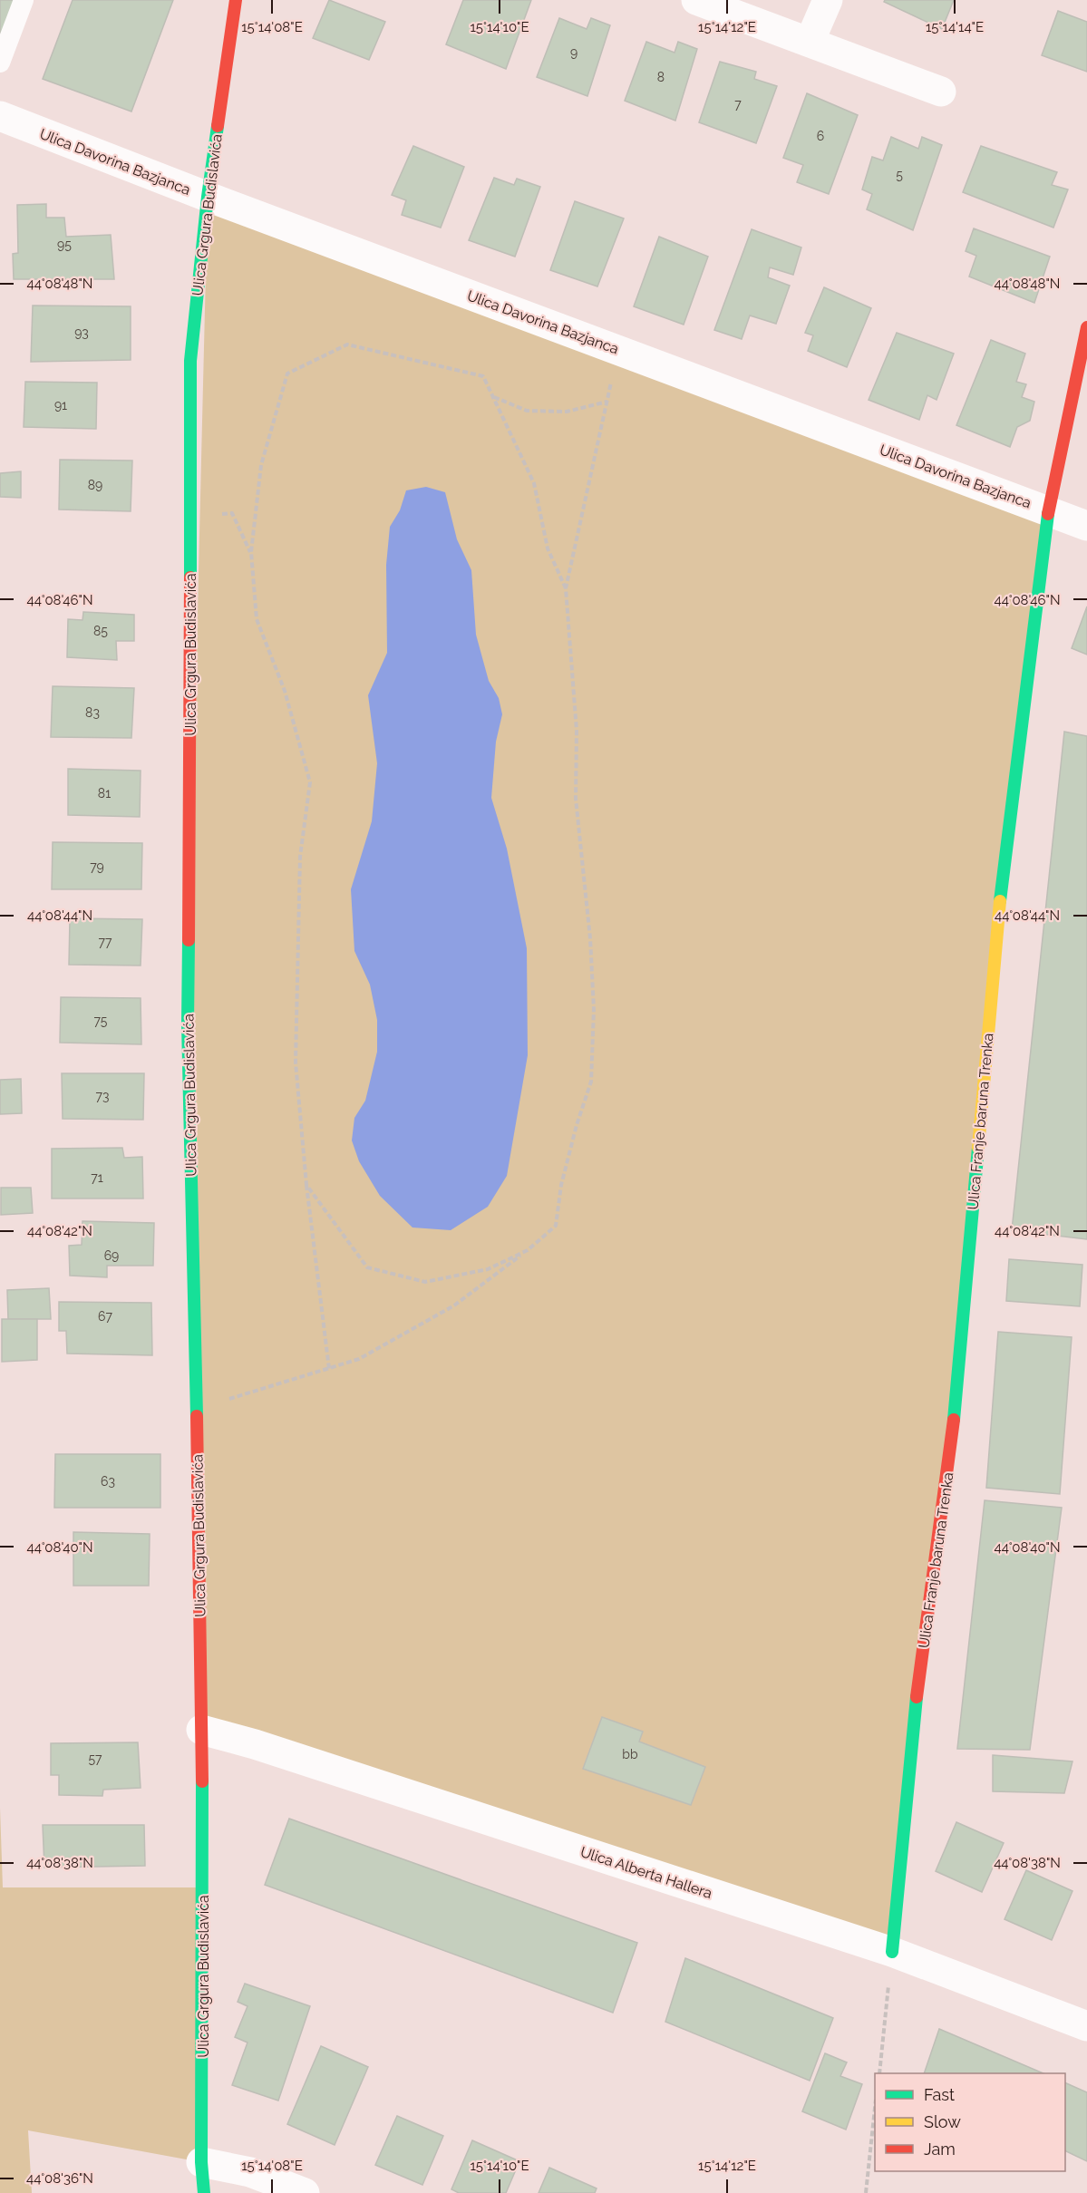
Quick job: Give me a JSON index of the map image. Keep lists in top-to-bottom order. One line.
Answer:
{"streets":{"street":["Ulica Davorina Bazjanca","Ulica Grgura Budislavića","Ulica Franje baruna Trenka","Ulica Alberta Hallera"]},"crossings":[["Ulica Davorina Bazjanca","Ulica Grgura Budislavića"],["Ulica Davorina Bazjanca","Ulica Franje baruna Trenka"],["Ulica Grgura Budislavića","Ulica Alberta Hallera"],["Ulica Franje baruna Trenka","Ulica Alberta Hallera"]],"house_numbers":["9","8","7","6","5","95","93","91","89","85","83","81","79","77","75","73","71","69","67","63","bb","57"],"legend":["Fast","Slow","Jam"],"coordinates":["15°14'08\"E","15°14'10\"E","15°14'12\"E","15°14'14\"E","44°08'48\"N","44°08'46\"N","44°08'44\"N","44°08'42\"N","44°08'40\"N","44°08'38\"N","44°08'36\"N"]}
